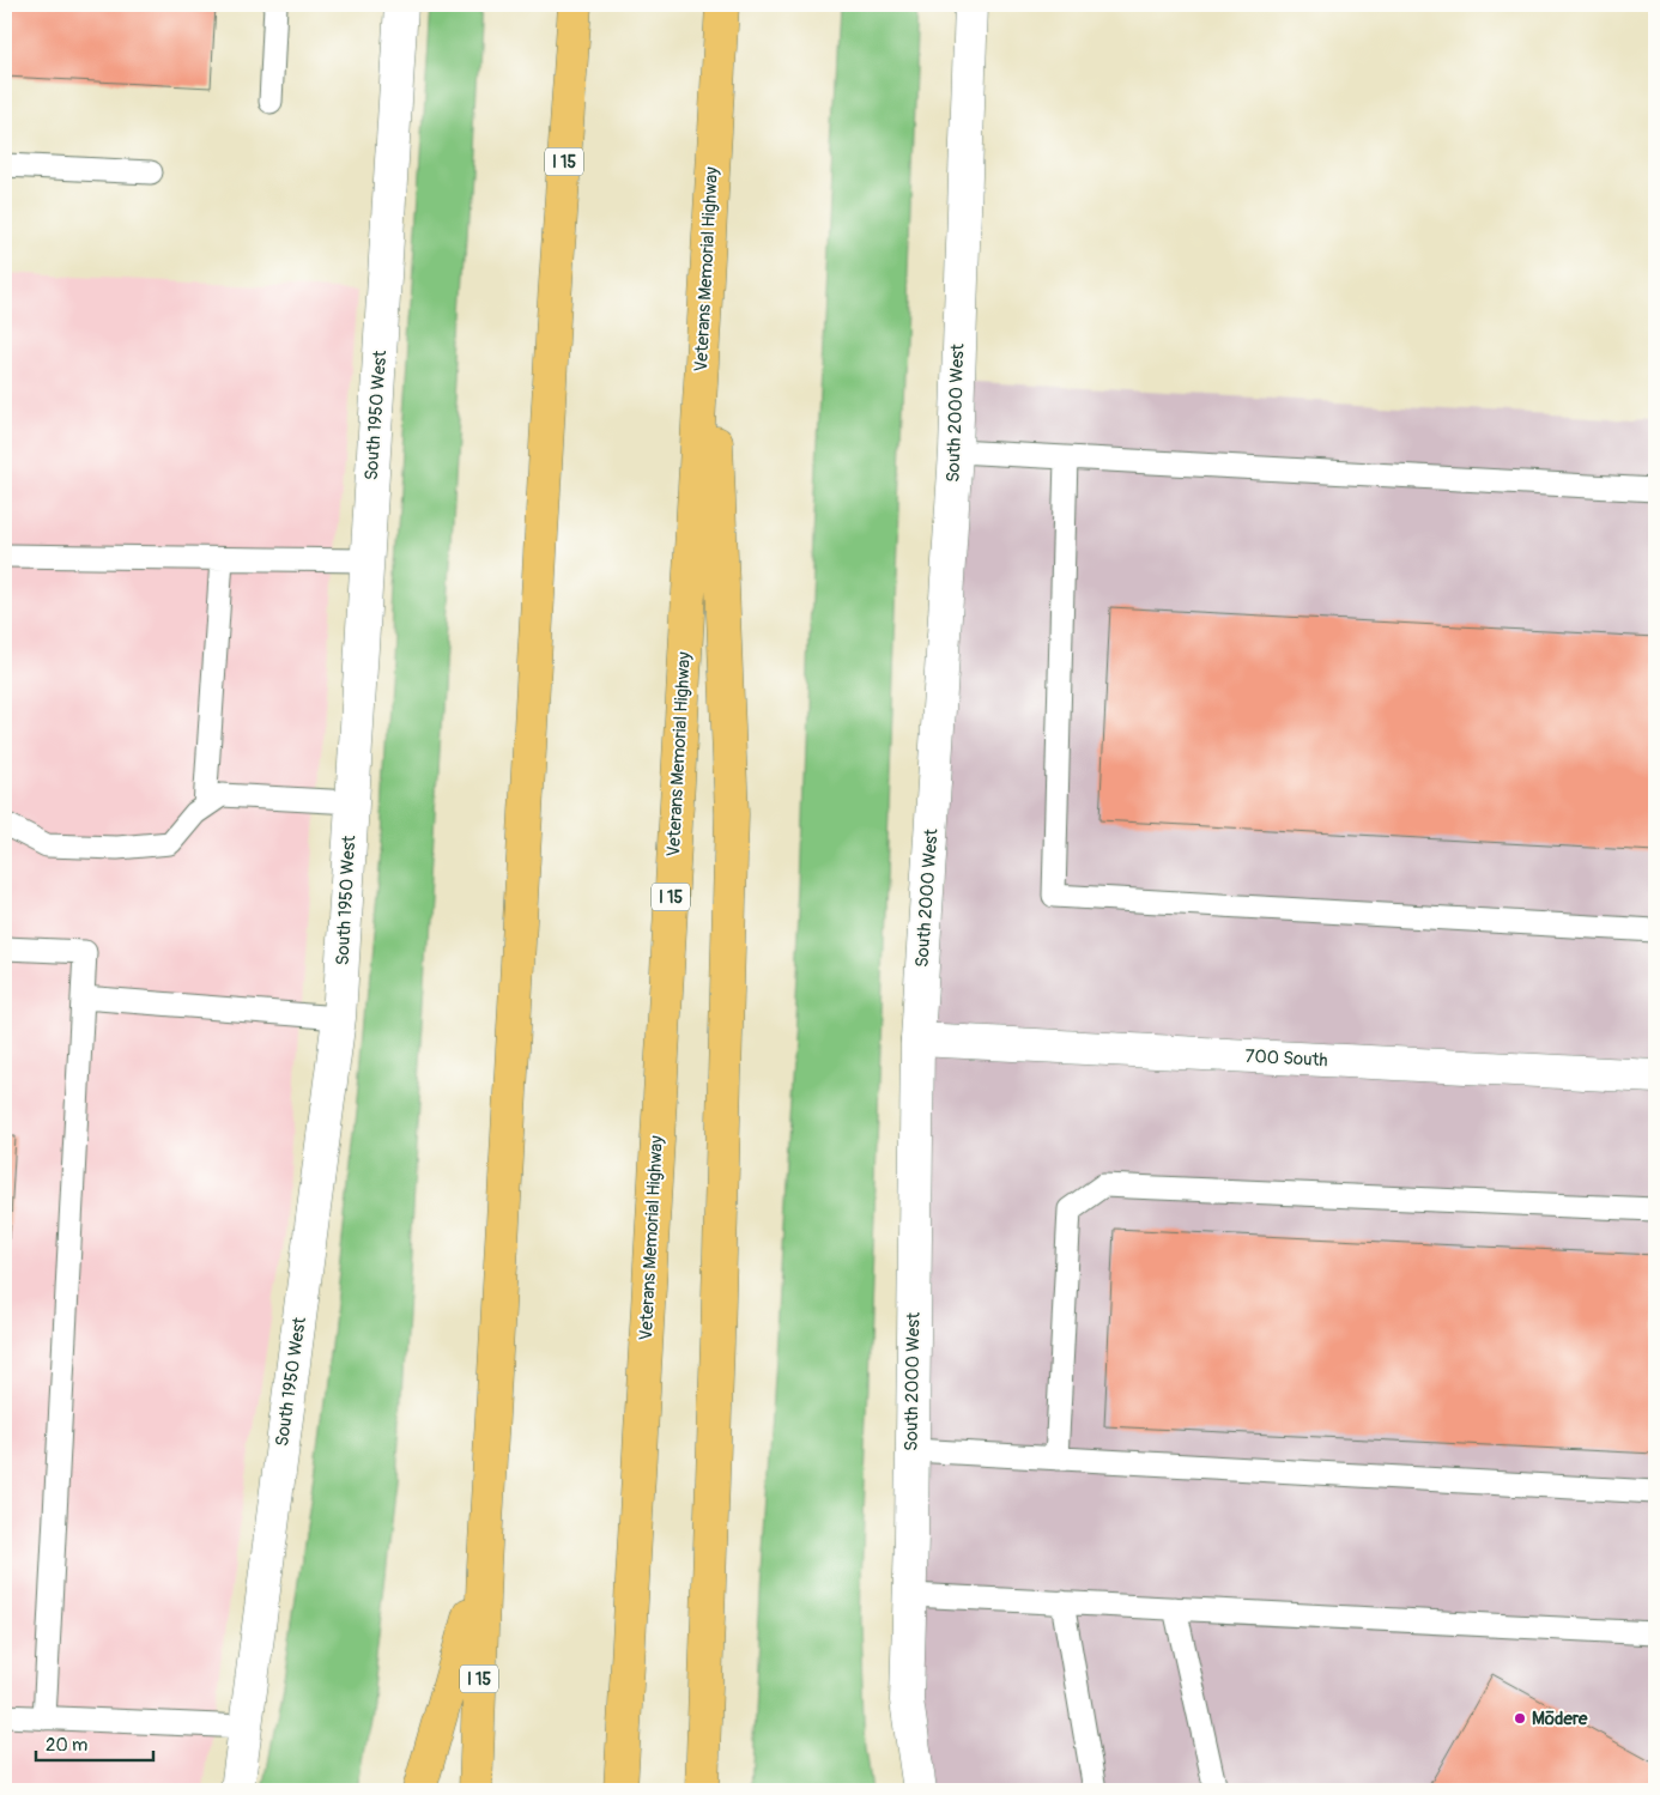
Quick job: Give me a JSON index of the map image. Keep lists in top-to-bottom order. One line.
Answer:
{"streets":{"highway":["I 15","Veterans Memorial Highway"],"street":["South 2000 West","South 1950 West","700 South"]},"crossings":[["South 2000 West","700 South"]],"places":["Mōdere"],"scale_bar":"20 m"}
